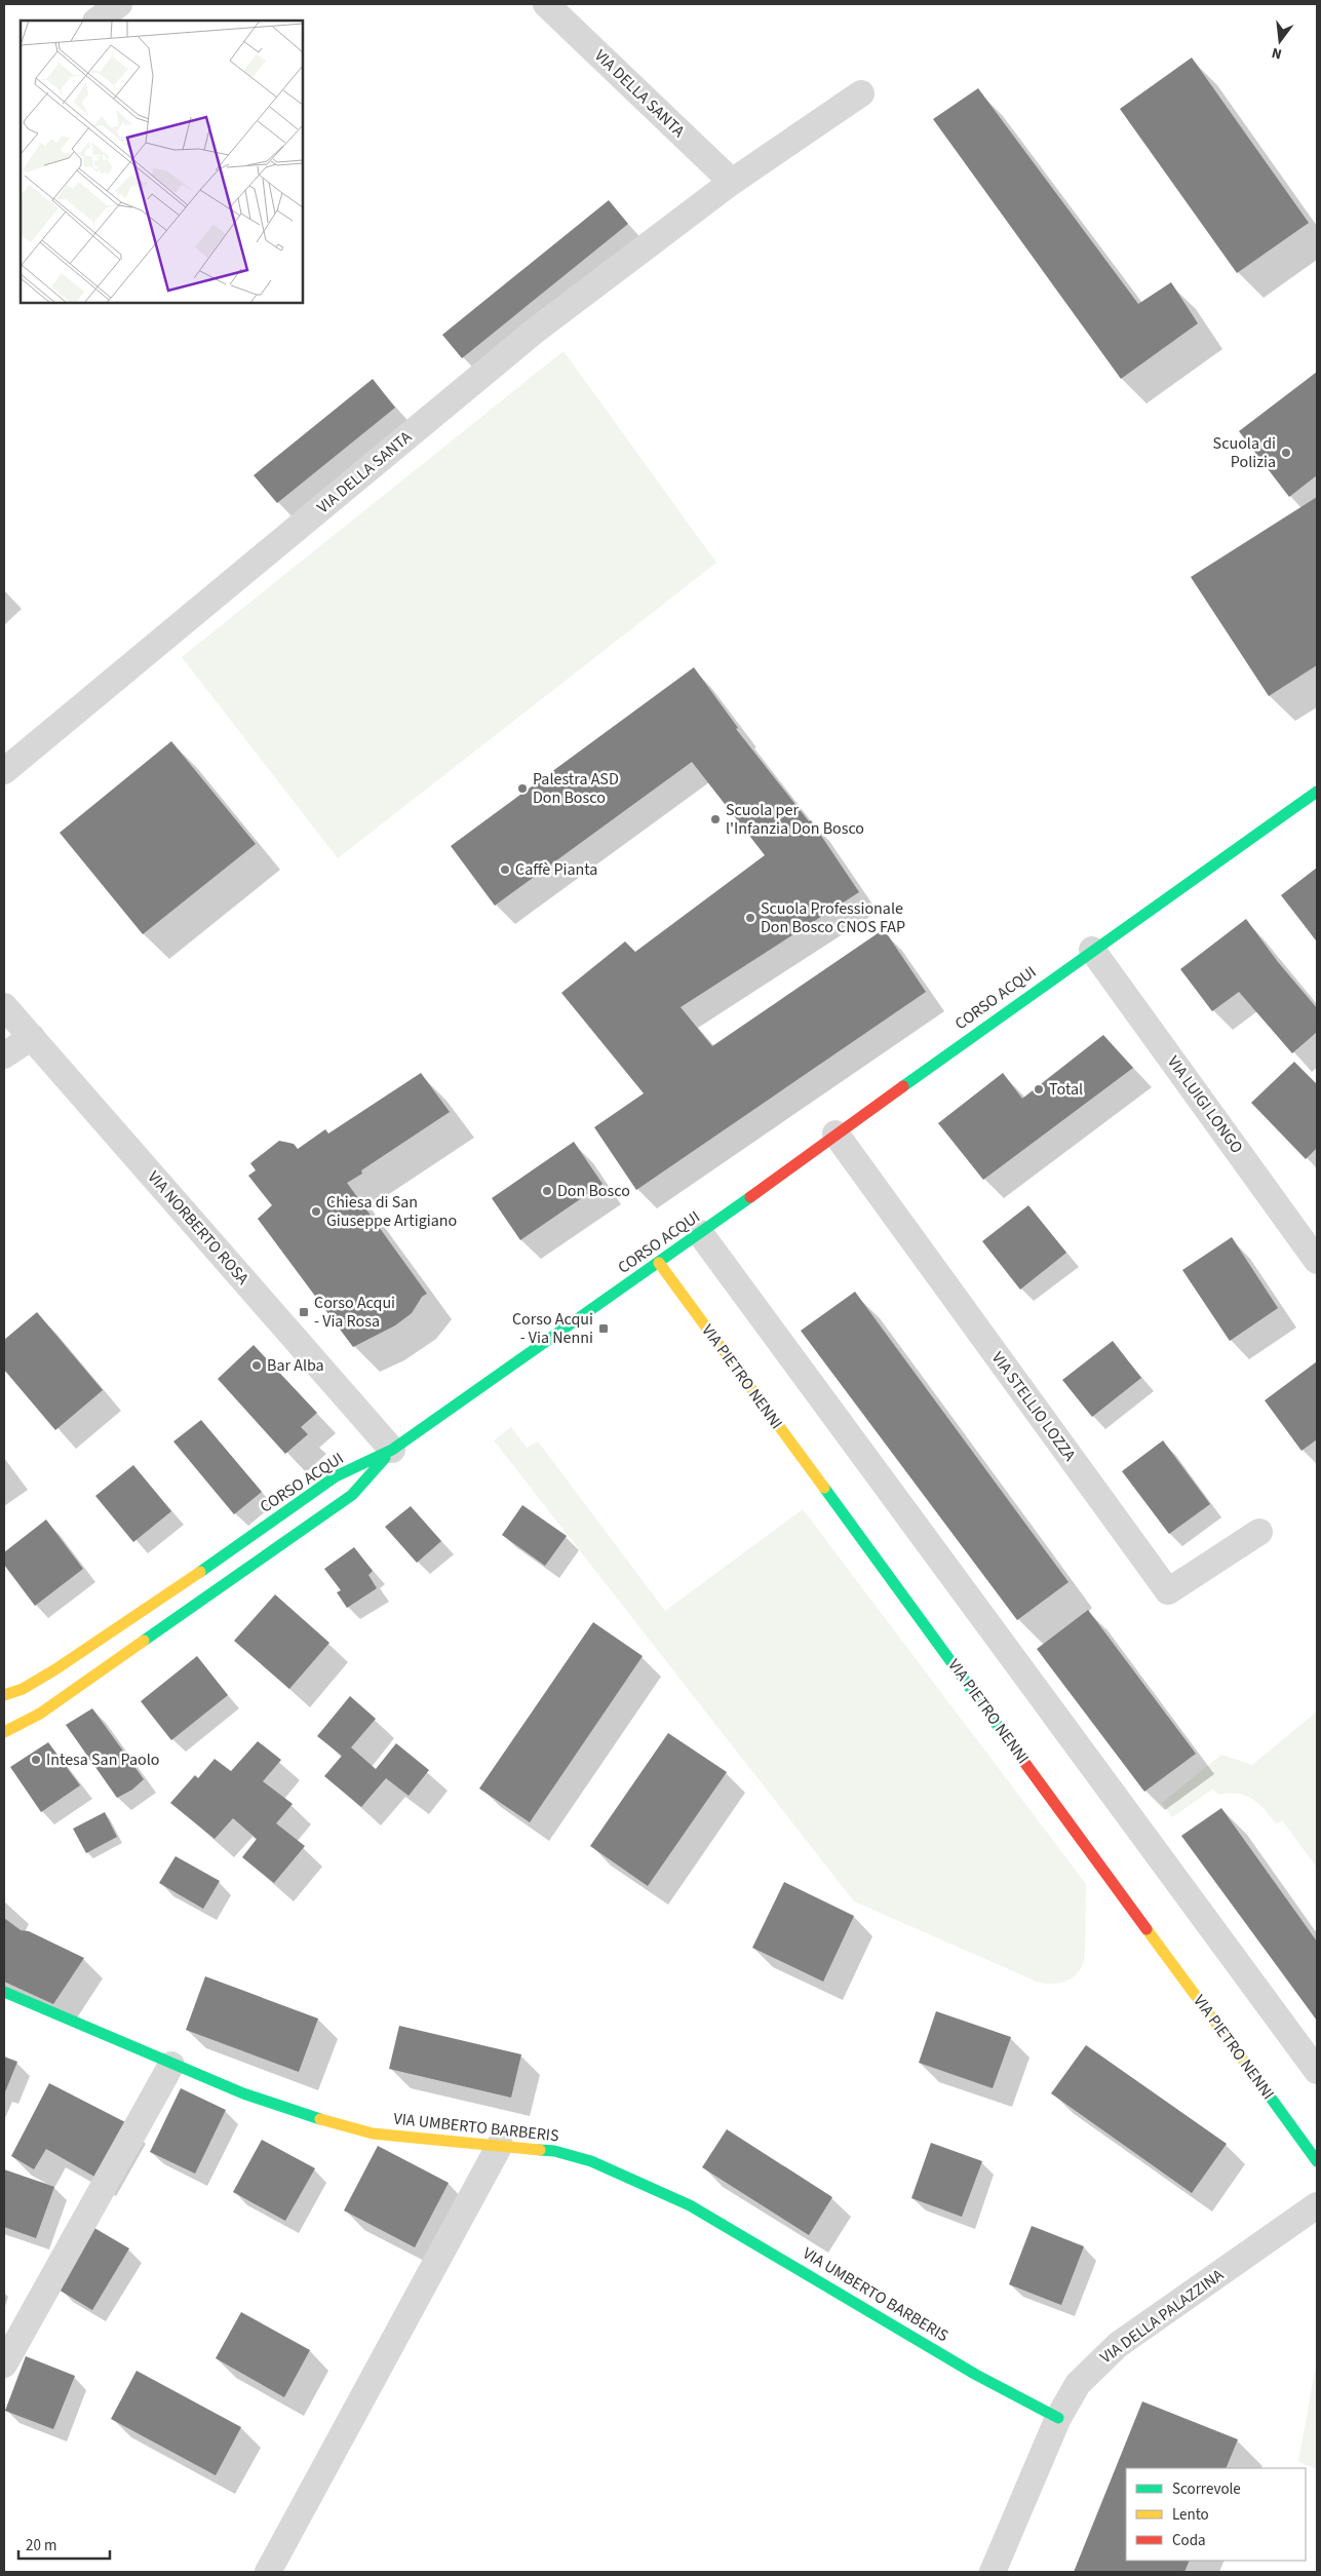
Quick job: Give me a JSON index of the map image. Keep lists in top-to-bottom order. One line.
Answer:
{"streets":{"street":["VIA DELLA SANTA","CORSO ACQUI","VIA LUIGI LONGO","VIA NORBERTO ROSA","VIA PIETRO NENNI","VIA STELLIO LOZZA","VIA UMBERTO BARBERIS","VIA DELLA PALAZZINA"]},"crossings":[["CORSO ACQUI","VIA LUIGI LONGO"],["CORSO ACQUI","VIA NORBERTO ROSA"],["CORSO ACQUI","VIA PIETRO NENNI"],["CORSO ACQUI","VIA STELLIO LOZZA"],["VIA UMBERTO BARBERIS","VIA DELLA PALAZZINA"]],"places":{"other":["Scuola di Polizia","Palestra ASD Don Bosco","Scuola per l'Infanzia Don Bosco","Caffè Pianta","Scuola Professionale Don Bosco CNOS FAP","Total","Don Bosco","Chiesa di San Giuseppe Artigiano","Bar Alba","Intesa San Paolo"],"transit":["Corso Acqui - Via Rosa","Corso Acqui - Via Nenni"]},"legend":["Scorrevole","Lento","Coda"],"scale_bar":"20 m","north":"bottom"}
